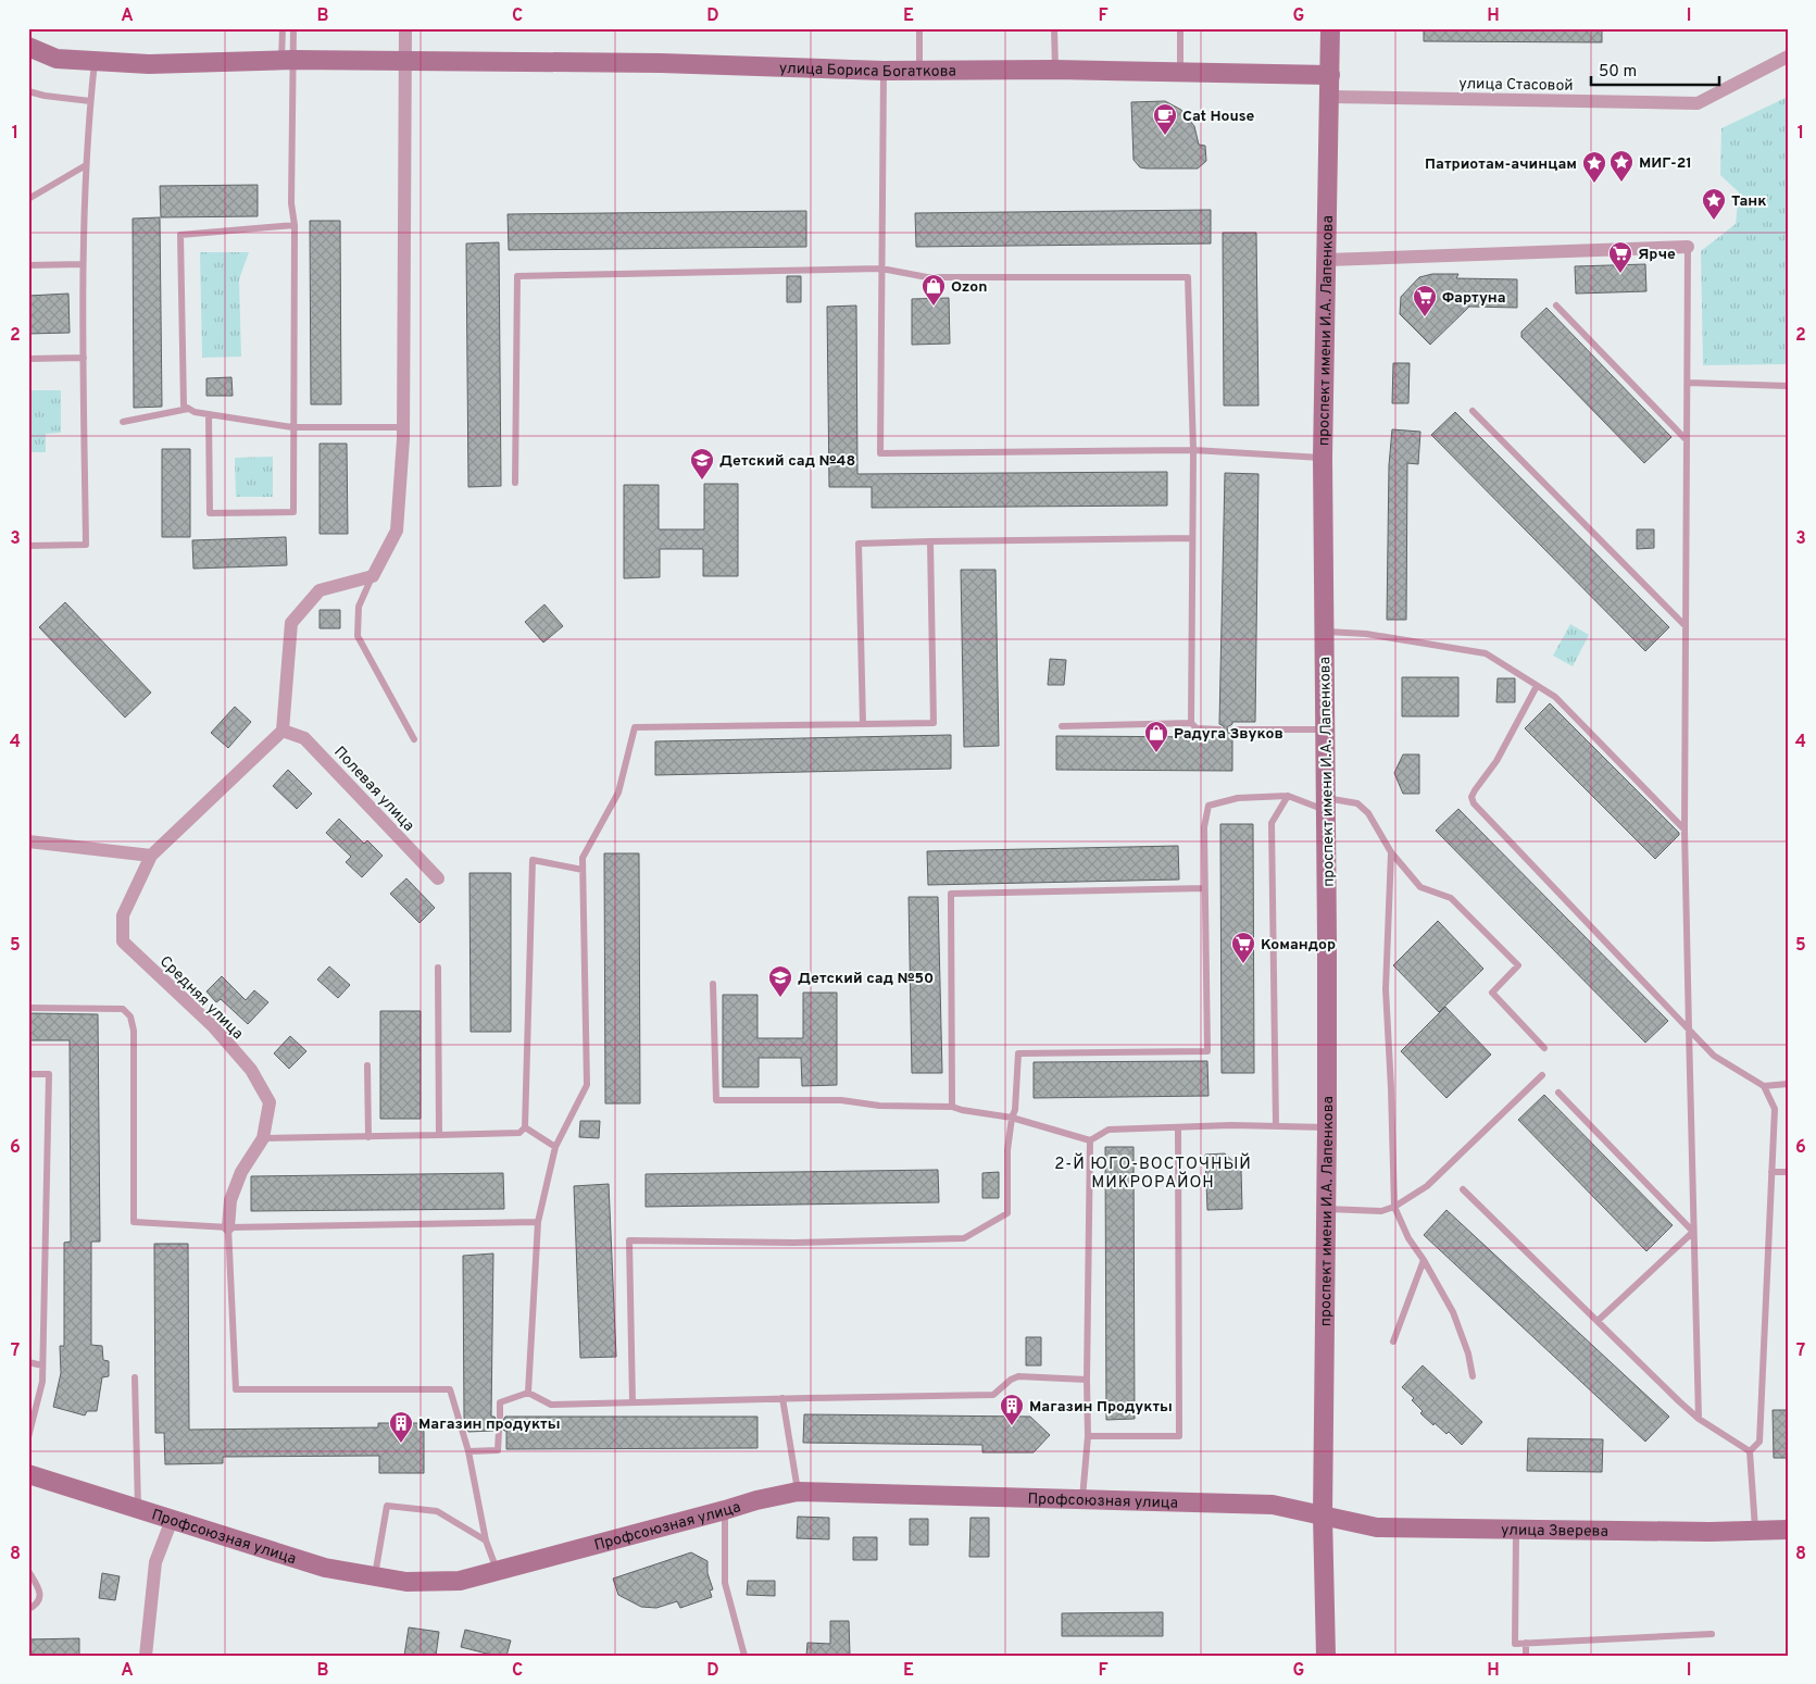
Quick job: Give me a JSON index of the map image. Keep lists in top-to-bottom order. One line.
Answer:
{"streets":{"main road":["улица Бориса Богаткова","проспект имени И.А. Лапенкова","Профсоюзная улица","улица Зверева"],"street":["улица Стасовой","Полевая улица","Средняя улица"]},"crossings":[["улица Бориса Богаткова","проспект имени И.А. Лапенкова"],["улица Стасовой","проспект имени И.А. Лапенкова"],["проспект имени И.А. Лапенкова","Профсоюзная улица"],["проспект имени И.А. Лапенкова","улица Зверева"],["Профсоюзная улица","улица Зверева"]],"districts":["2-Й ЮГО-ВОСТОЧНЫЙ МИКРОРАЙОН"],"places":{"cafe":["Cat House"],"place":["МИГ-21","Патриотам-ачинцам","Танк"],"supermarket":["Ярче","Фартуна","Командор"],"shop":["Ozon","Радуга Звуков"],"school or university":["Детский сад №48","Детский сад №50"],"building":["Магазин Продукты","Магазин продукты"]},"scale_bar":"50 m","grid":{"columns":["A","B","C","D","E","F","G","H","I"],"rows":["1","2","3","4","5","6","7","8"]}}
